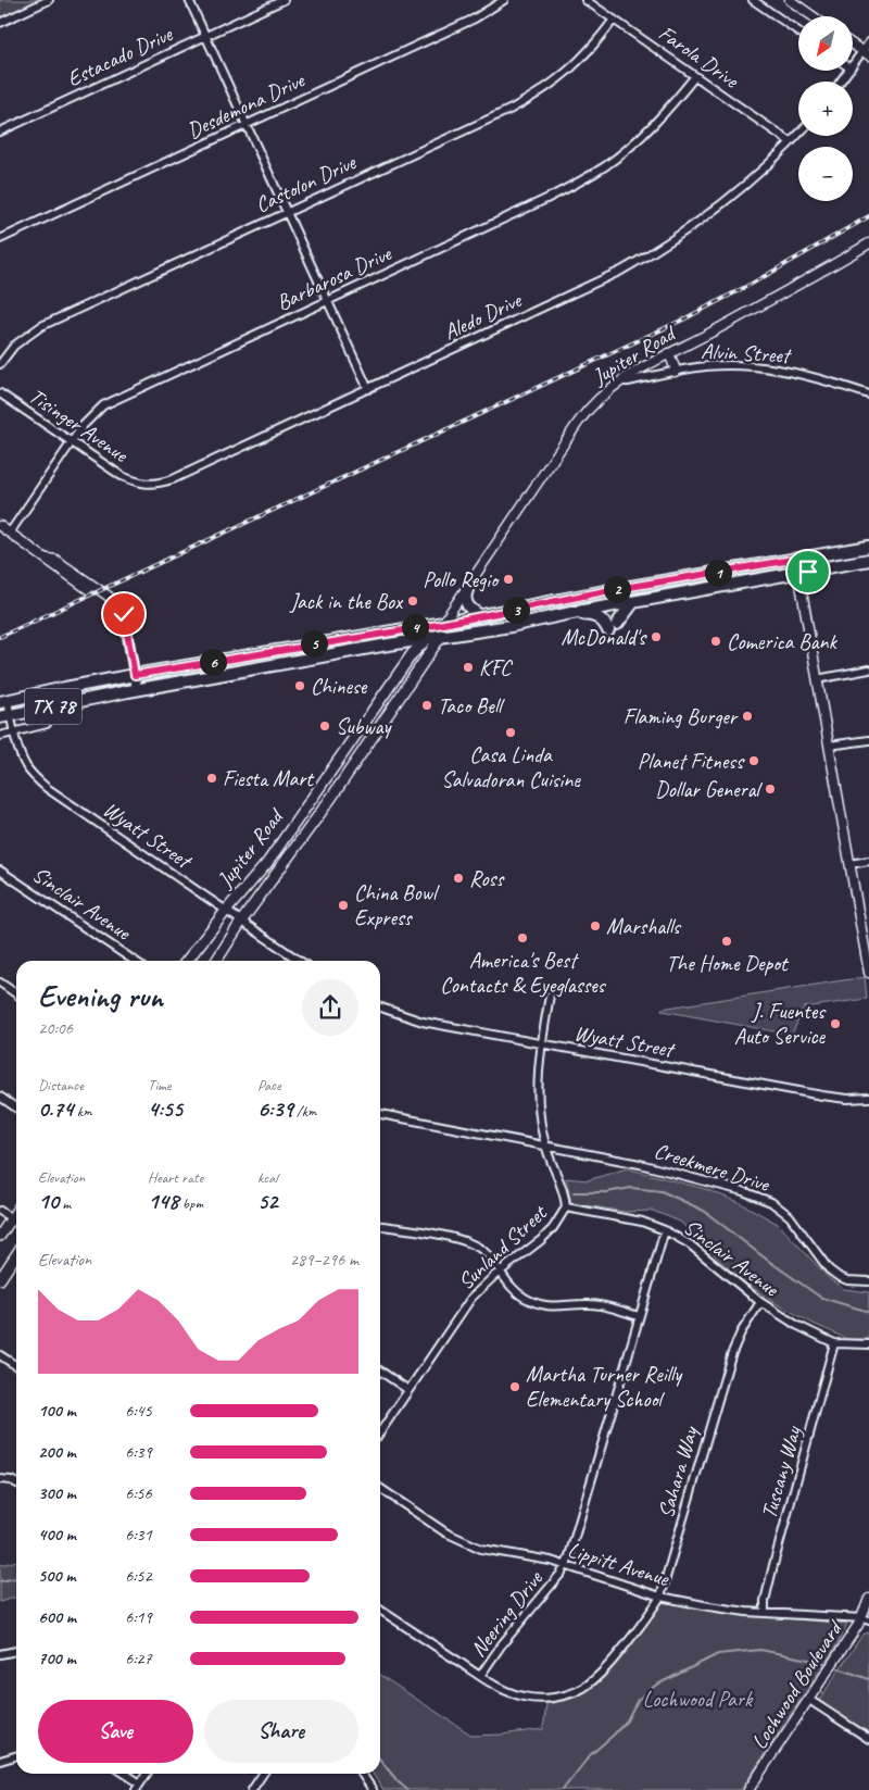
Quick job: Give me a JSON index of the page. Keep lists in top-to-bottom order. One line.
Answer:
{"streets":{"main road":["Jupiter Road","TX 78"],"street":["Estacado Drive","Farola Drive","Desdemona Drive","Castolon Drive","Barbarosa Drive","Aledo Drive","Alvin Street","Tisinger Avenue","Wyatt Street","Sinclair Avenue","Creekmere Drive","Sunland Street","Sahara Way","Tuscany Way","Lippitt Avenue","Neering Drive","Lochwood Boulevard"]},"crossings":[["Farola Drive","Castolon Drive"],["Farola Drive","Barbarosa Drive"],["Farola Drive","Aledo Drive"],["Barbarosa Drive","Tisinger Avenue"],["Aledo Drive","Tisinger Avenue"],["Alvin Street","Jupiter Road"],["Jupiter Road","TX 78"],["Jupiter Road","Wyatt Street"],["TX 78","Wyatt Street"],["Wyatt Street","Sunland Street"],["Sinclair Avenue","Sunland Street"],["Sinclair Avenue","Sahara Way"],["Sinclair Avenue","Tuscany Way"],["Sinclair Avenue","Neering Drive"],["Creekmere Drive","Sunland Street"],["Sahara Way","Lippitt Avenue"],["Sahara Way","Neering Drive"],["Tuscany Way","Lippitt Avenue"],["Lippitt Avenue","Neering Drive"],["Lippitt Avenue","Lochwood Boulevard"]],"parks":["Lochwood Park"],"places":["Pollo Regio","Jack in the Box","McDonald's","Comerica Bank","KFC","Chinese","Taco Bell","Flaming Burger","Subway","Casa Linda Salvadoran Cuisine","Planet Fitness","Fiesta Mart","Dollar General","Ross","China Bowl Express","Marshalls","America's Best Contacts & Eyeglasses","The Home Depot","J. Fuentes Auto Service","Martha Turner Reilly Elementary School"],"north":"bottom left","page":{"map_buttons":["+","−"],"pins":["1","2","3","4","5","6"],"heading":["Evening run","20:06"],"stats":[["Distance","0.74 km"],["Time","4:55"],["Pace","6:39 /km"],["Elevation","10 m"],["Heart rate","148 bpm"],["kcal","52"]],"chart":["Elevation","289–296 m"],"list":[{"name":"100 m","note":"6:45"},{"name":"200 m","note":"6:39"},{"name":"300 m","note":"6:56"},{"name":"400 m","note":"6:31"},{"name":"500 m","note":"6:52"},{"name":"600 m","note":"6:19"},{"name":"700 m","note":"6:27"}],"buttons":["Save","Share"]}}
